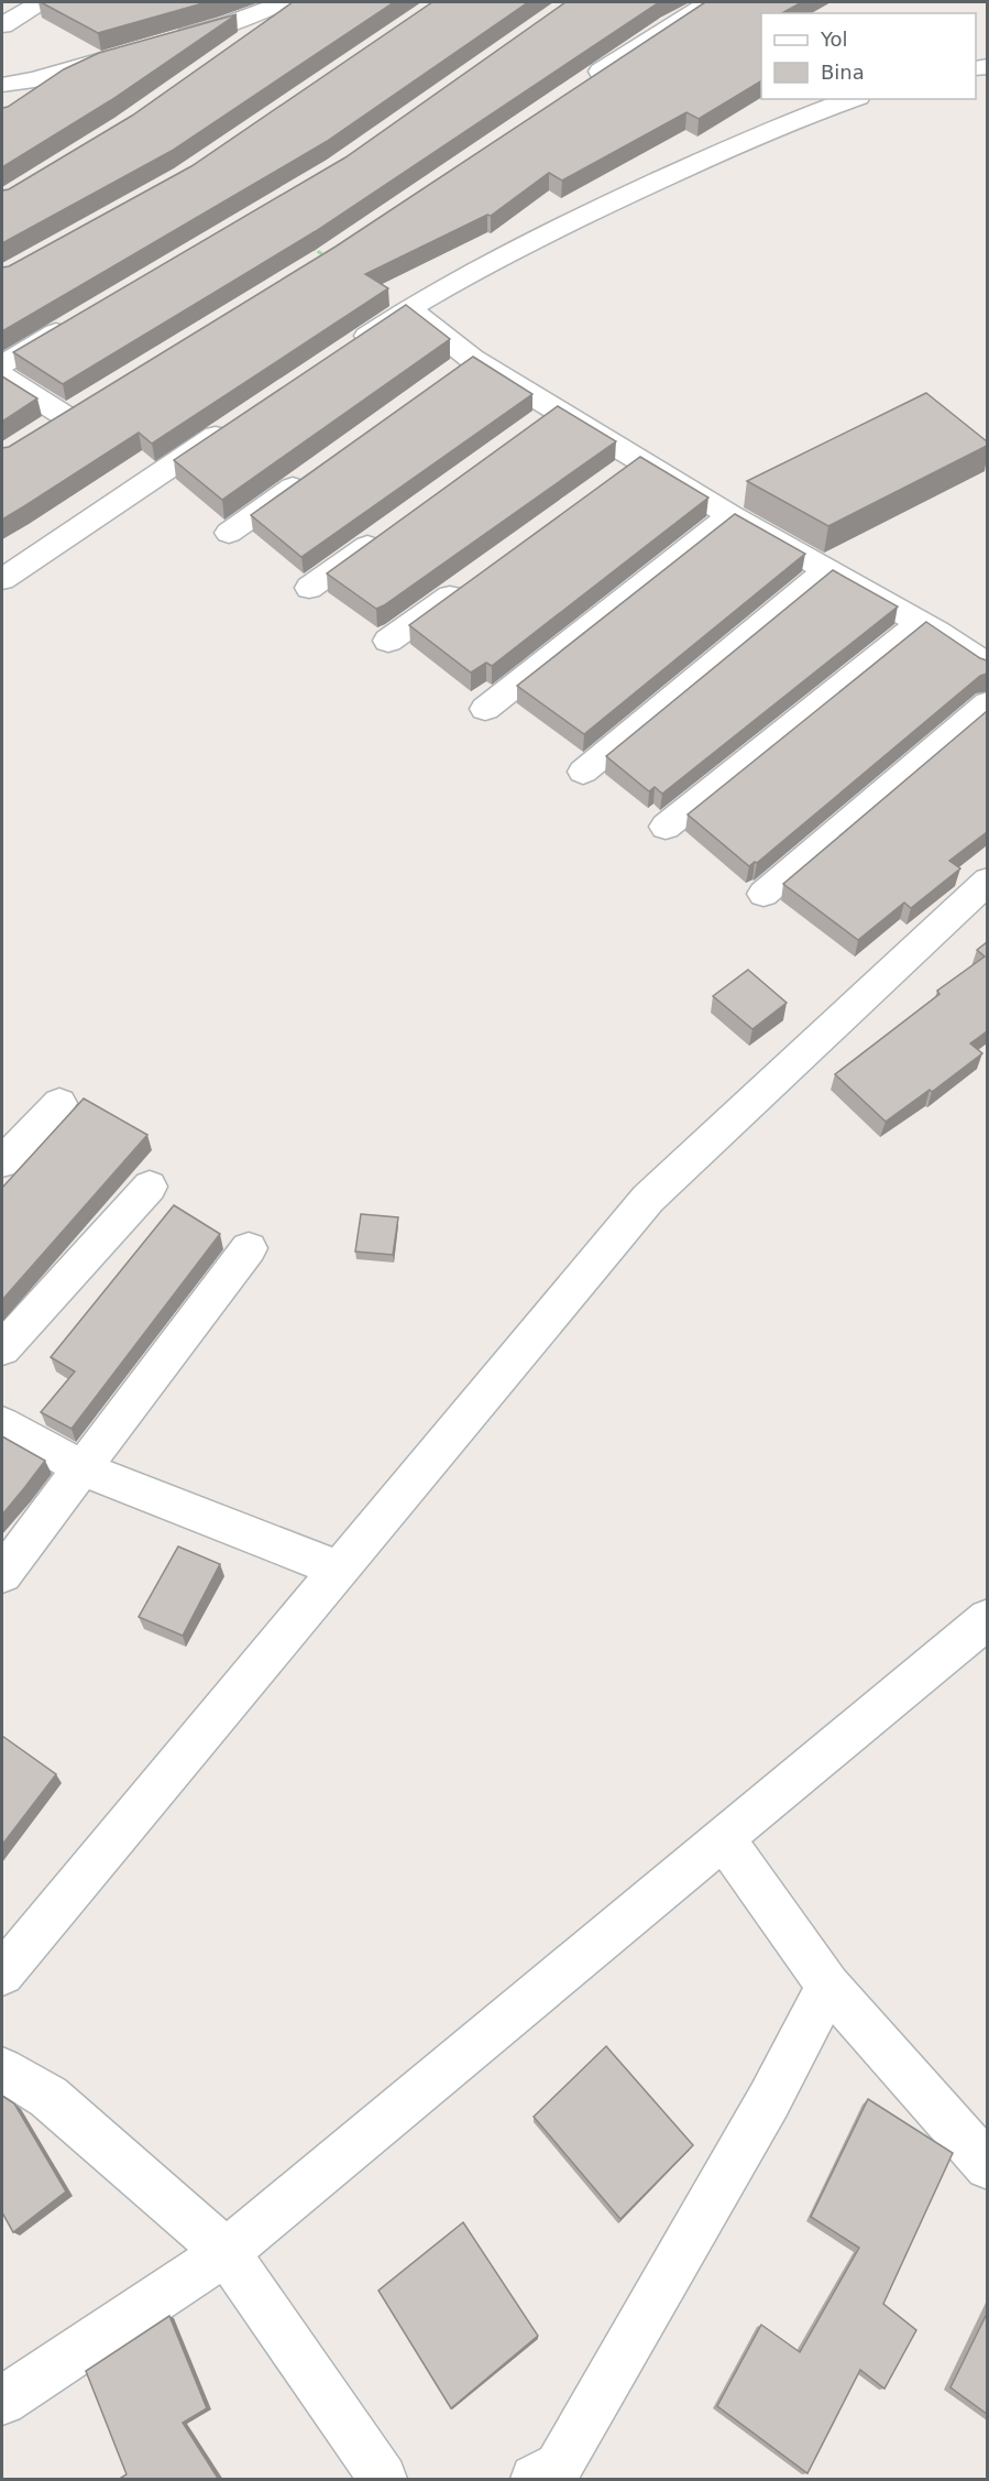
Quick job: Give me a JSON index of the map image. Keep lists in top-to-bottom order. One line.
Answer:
{"legend":["Yol","Bina"]}
